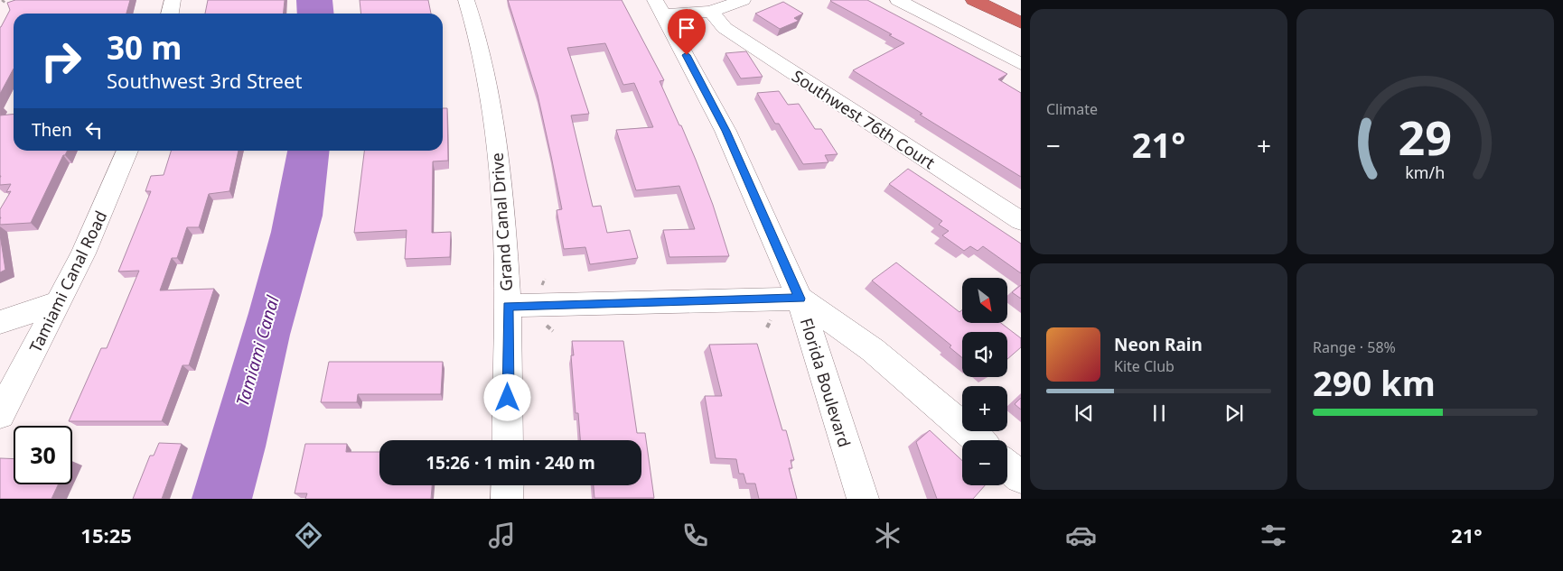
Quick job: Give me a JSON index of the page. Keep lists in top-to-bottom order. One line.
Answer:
{"streets":{"street":["Southwest 76th Court","Grand Canal Drive","Tamiami Canal Road","Florida Boulevard"]},"water":["Tamiami Canal"],"north":"bottom right","page":{"tile":["Climate",["Range · 58%","290 km"]],"turn":["30 m","Southwest 3rd Street"],"then":"Then","heat":["−","21°","+"],"map_buttons":["+","−"],"song":["Neon Rain","Kite Club"],"limit":"30","trip":"15:26 · 1 min · 240 m","tabs":["15:25","21°"],"gauge":["29","km/h"]}}
